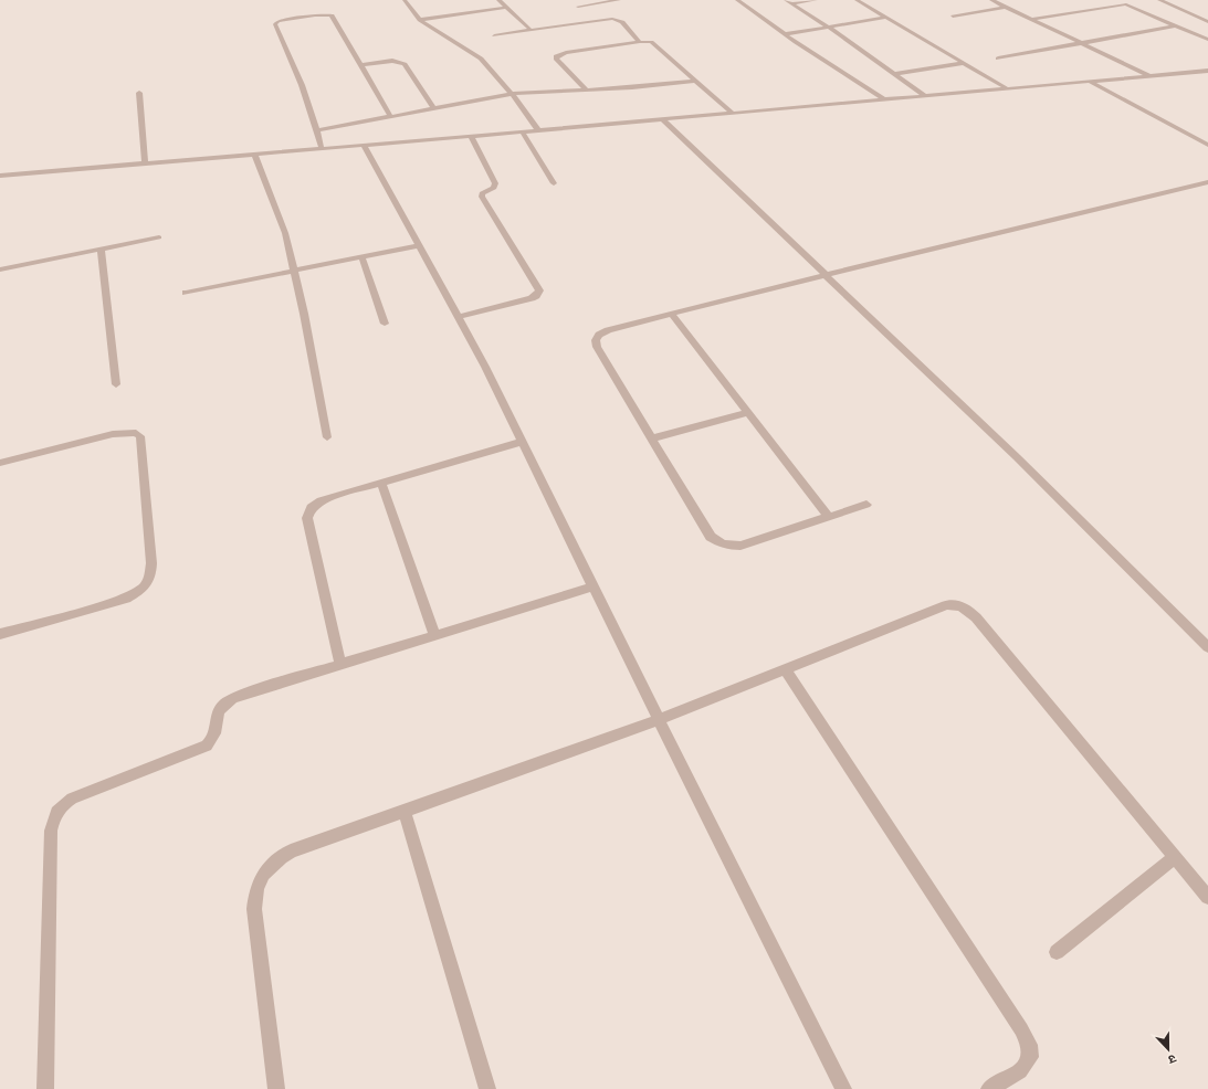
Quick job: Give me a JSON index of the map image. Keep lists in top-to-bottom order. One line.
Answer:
{"north":"bottom"}
